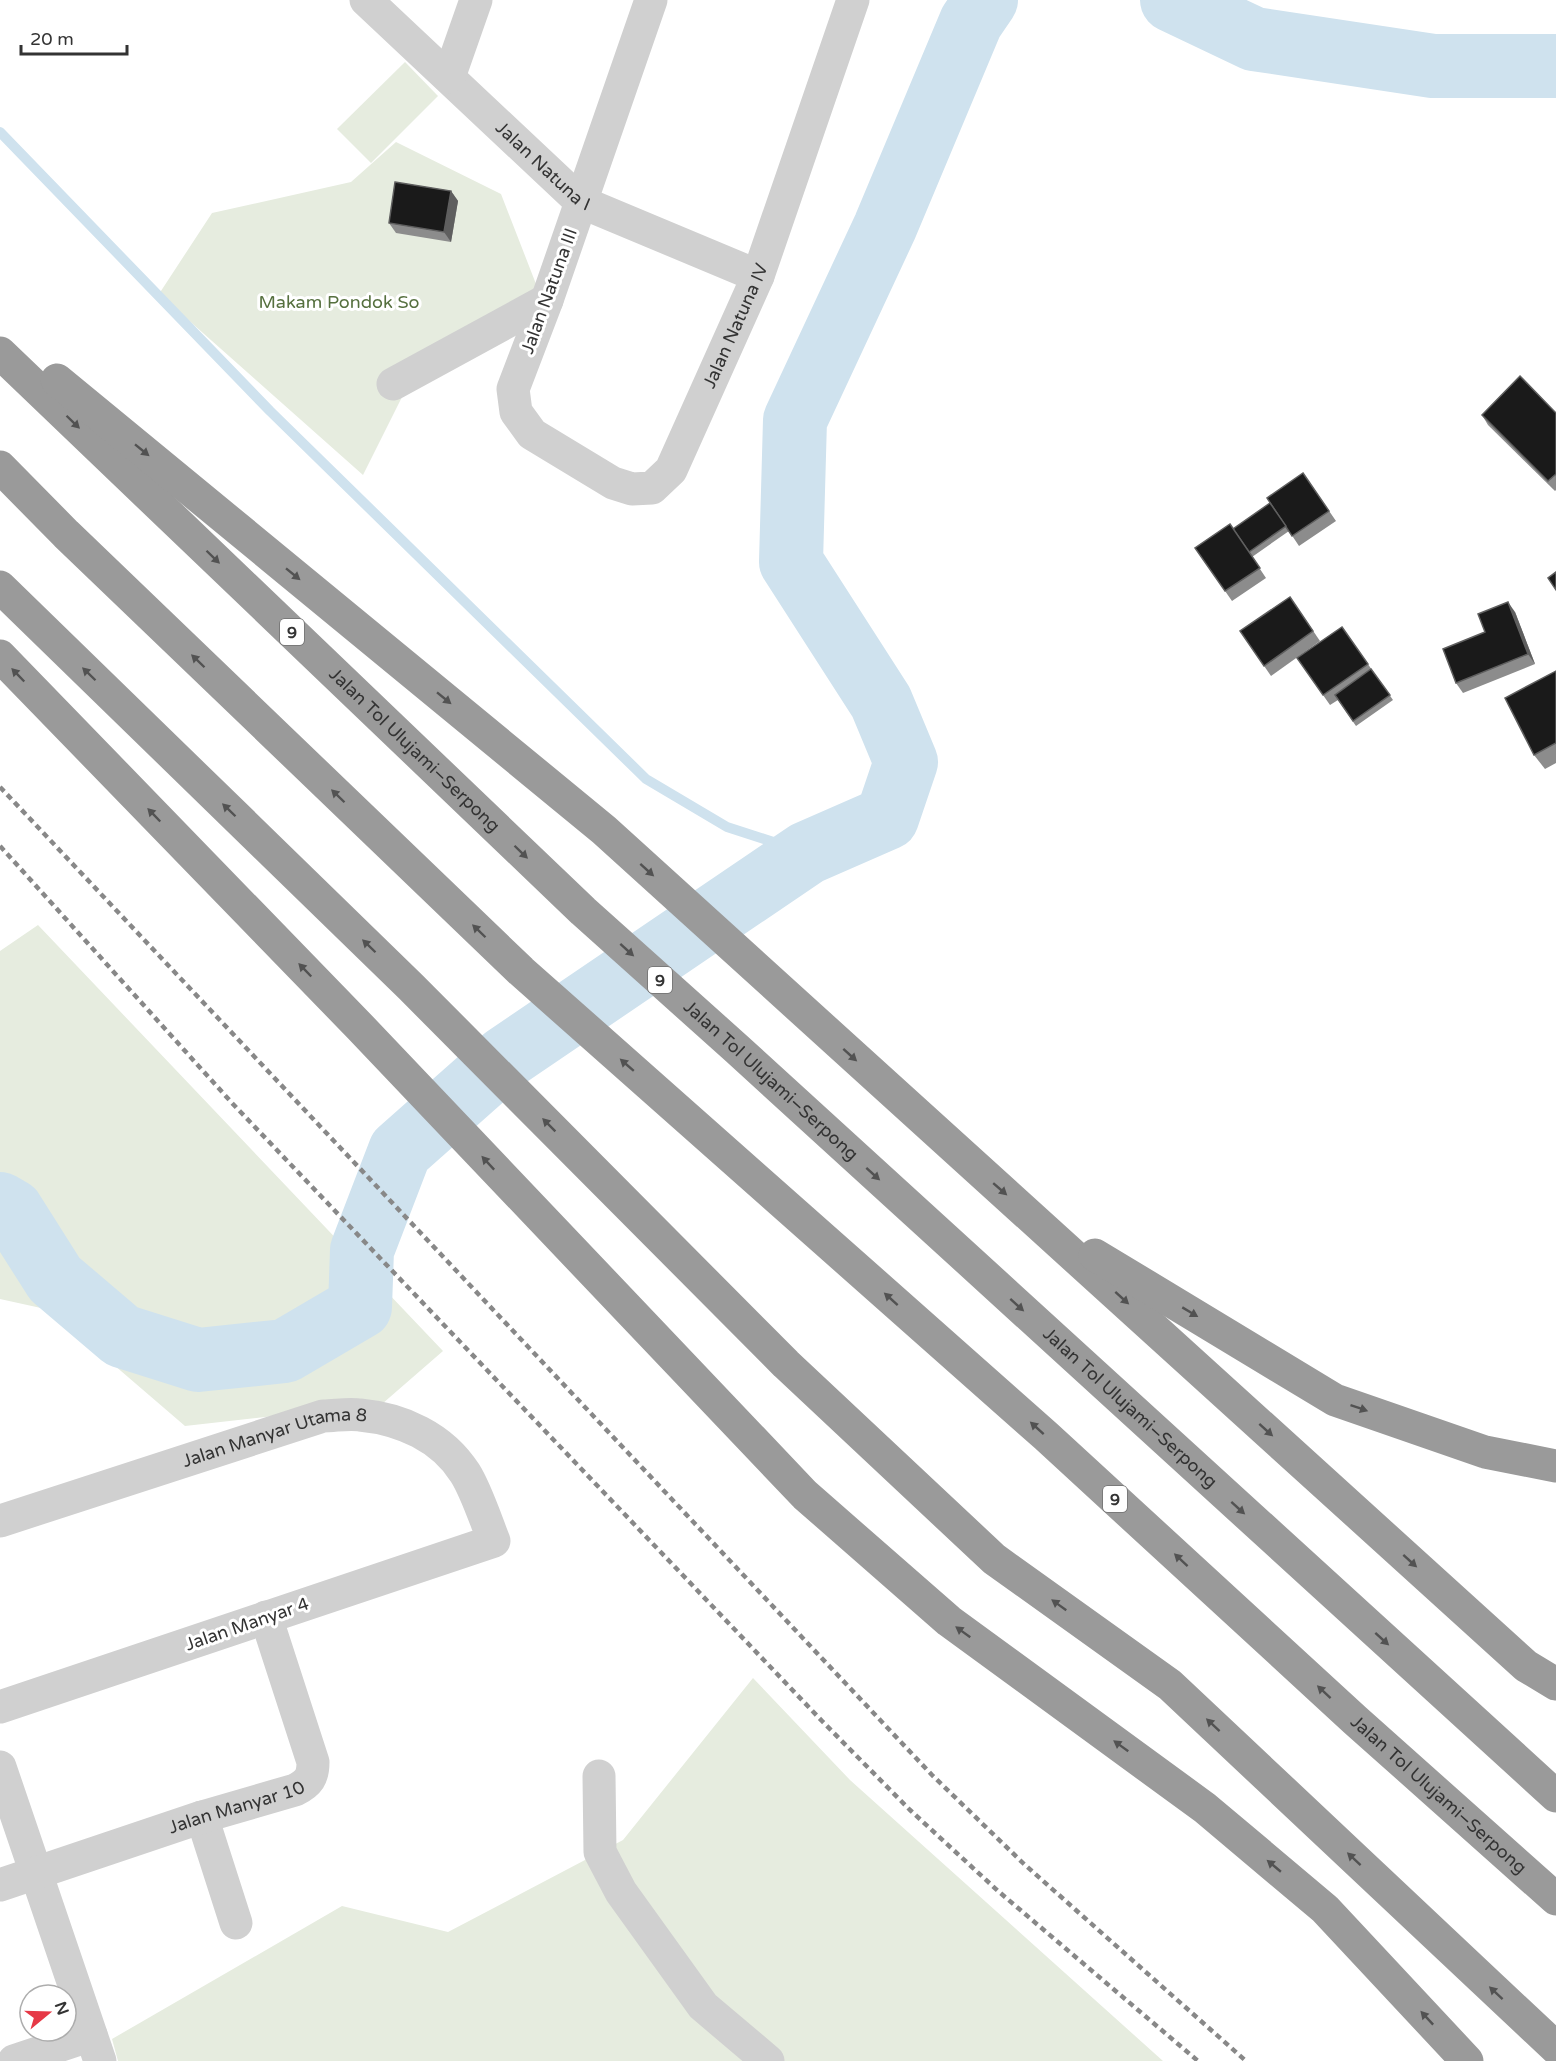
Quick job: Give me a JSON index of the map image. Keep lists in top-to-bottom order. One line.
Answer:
{"streets":{"highway":["9","Jalan Tol Ulujami–Serpong"],"street":["Jalan Natuna I","Jalan Natuna III","Jalan Natuna IV","Jalan Manyar Utama 8","Jalan Manyar 4","Jalan Manyar 10"]},"crossings":[["Jalan Natuna I","Jalan Natuna III"],["Jalan Natuna I","Jalan Natuna IV"],["Jalan Natuna III","Jalan Natuna IV"],["Jalan Manyar Utama 8","Jalan Manyar 4"],["Jalan Manyar 4","Jalan Manyar 10"]],"parks":["Makam Pondok So"],"scale_bar":"20 m","north":"right"}
